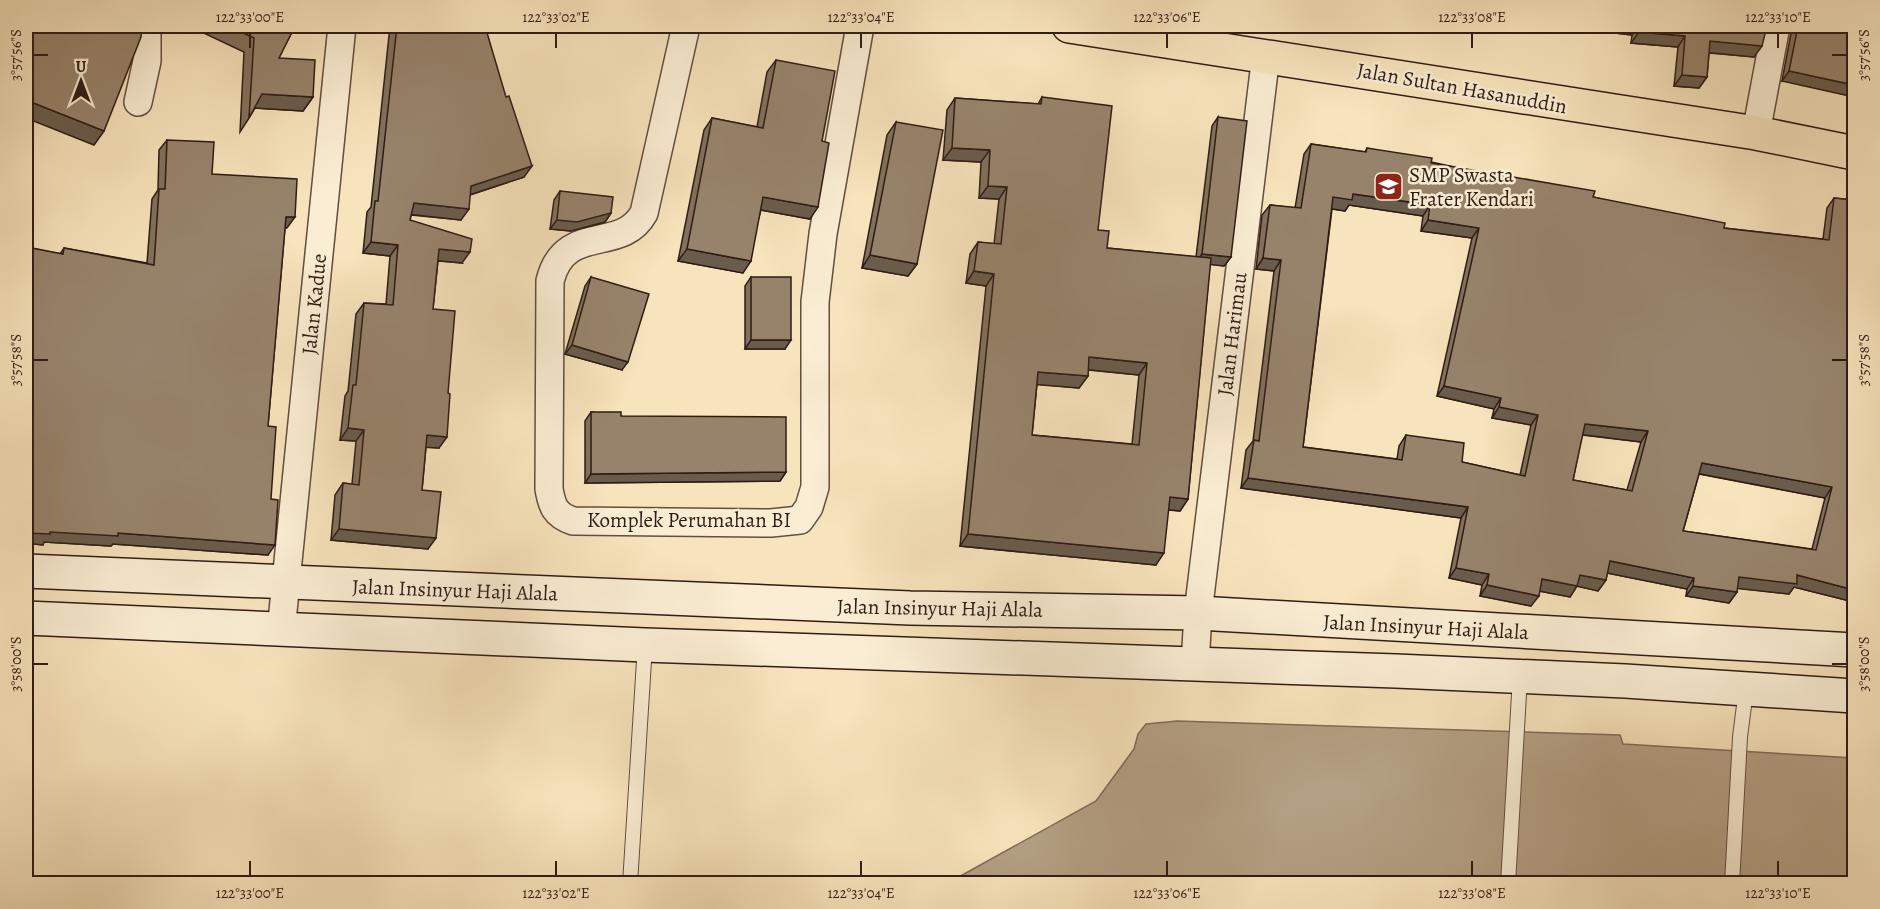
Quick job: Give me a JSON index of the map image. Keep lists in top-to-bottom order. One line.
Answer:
{"streets":{"highway":["Jalan Sultan Hasanuddin"],"main road":["Jalan Insinyur Haji Alala"],"street":["Jalan Kadue","Jalan Harimau","Komplek Perumahan BI"]},"crossings":[["Jalan Sultan Hasanuddin","Jalan Harimau"],["Jalan Kadue","Jalan Insinyur Haji Alala"],["Jalan Harimau","Jalan Insinyur Haji Alala"]],"places":{"school or university":["SMP Swasta Frater Kendari"]},"north":"top","coordinates":["122°33'00\"E","122°33'02\"E","122°33'04\"E","122°33'06\"E","122°33'08\"E","122°33'10\"E","3°57'56\"S","3°57'58\"S","3°58'00\"S"]}
